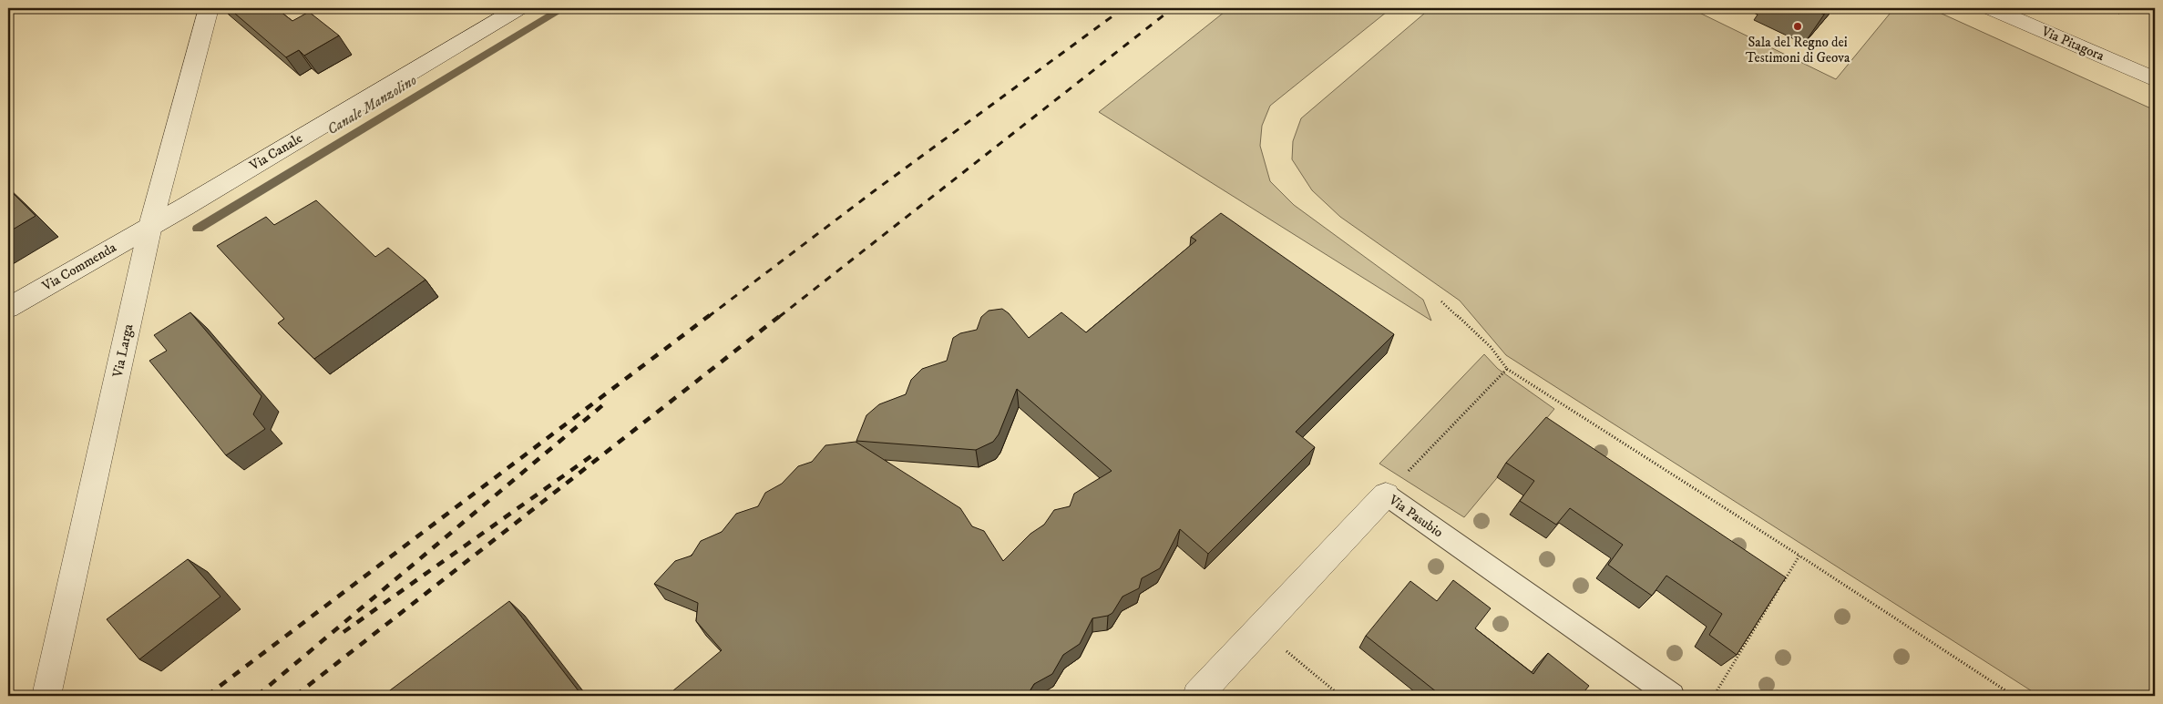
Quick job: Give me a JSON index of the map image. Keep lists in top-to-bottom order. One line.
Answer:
{"streets":{"street":["Via Pitagora","Via Canale","Via Commenda","Via Larga","Via Pasubio"]},"crossings":[["Via Canale","Via Commenda"],["Via Canale","Via Larga"],["Via Commenda","Via Larga"]],"water":["Canale Manzolino"],"places":["Sala del Regno dei Testimoni di Geova"]}
